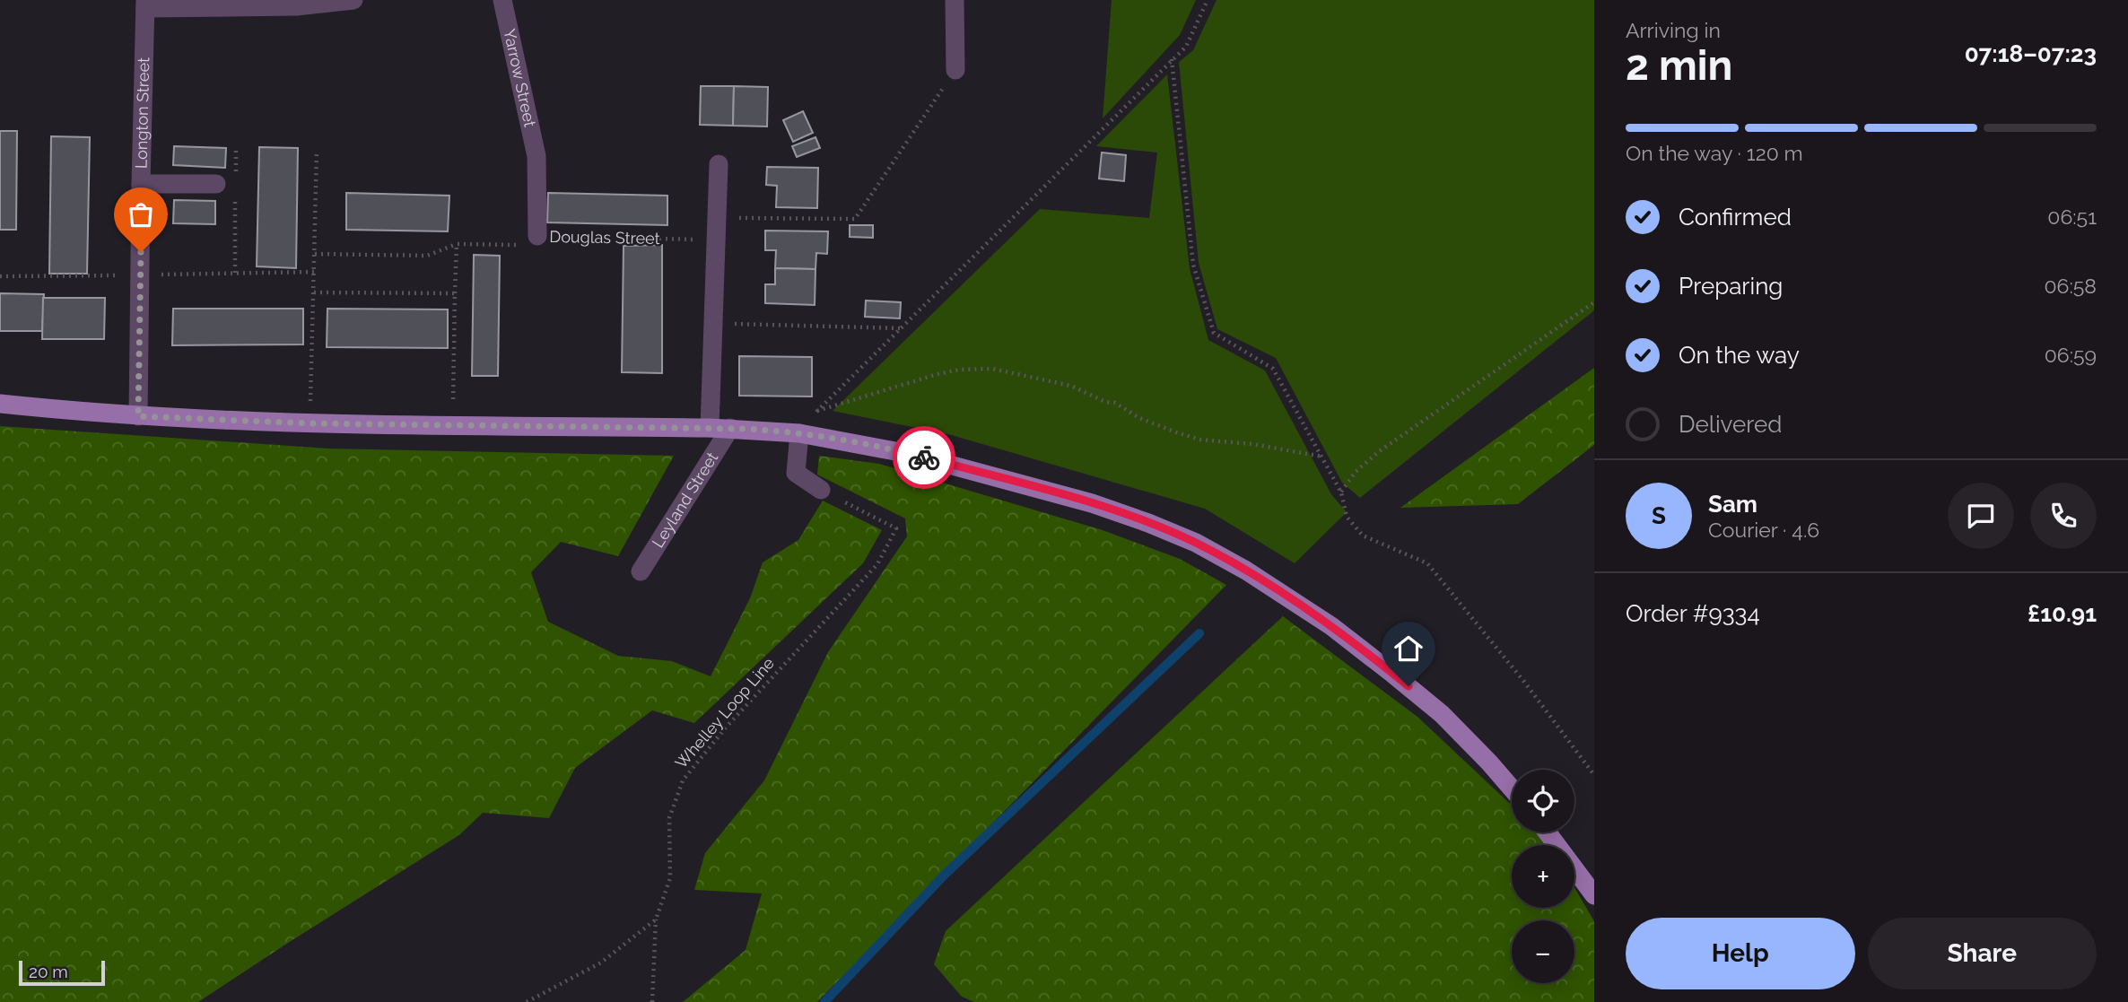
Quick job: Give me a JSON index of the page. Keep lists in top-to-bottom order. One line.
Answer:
{"streets":{"street":["Yarrow Street","Longton Street","Douglas Street","Leyland Street"],"path":["Whelley Loop Line"]},"crossings":[["Yarrow Street","Douglas Street"]],"scale_bar":"20 m","page":{"heading":["2 min","Arriving in","07:18–07:23"],"panel":["Sam","Courier · 4.6","Order #9334","£10.91"],"bar":"On the way · 120 m","list":[["Confirmed","06:51"],["Preparing","06:58"],["On the way","06:59"],"Delivered"],"round":"S","map_buttons":["+","−"],"buttons":["Help","Share"],"scale":"20 m"}}
